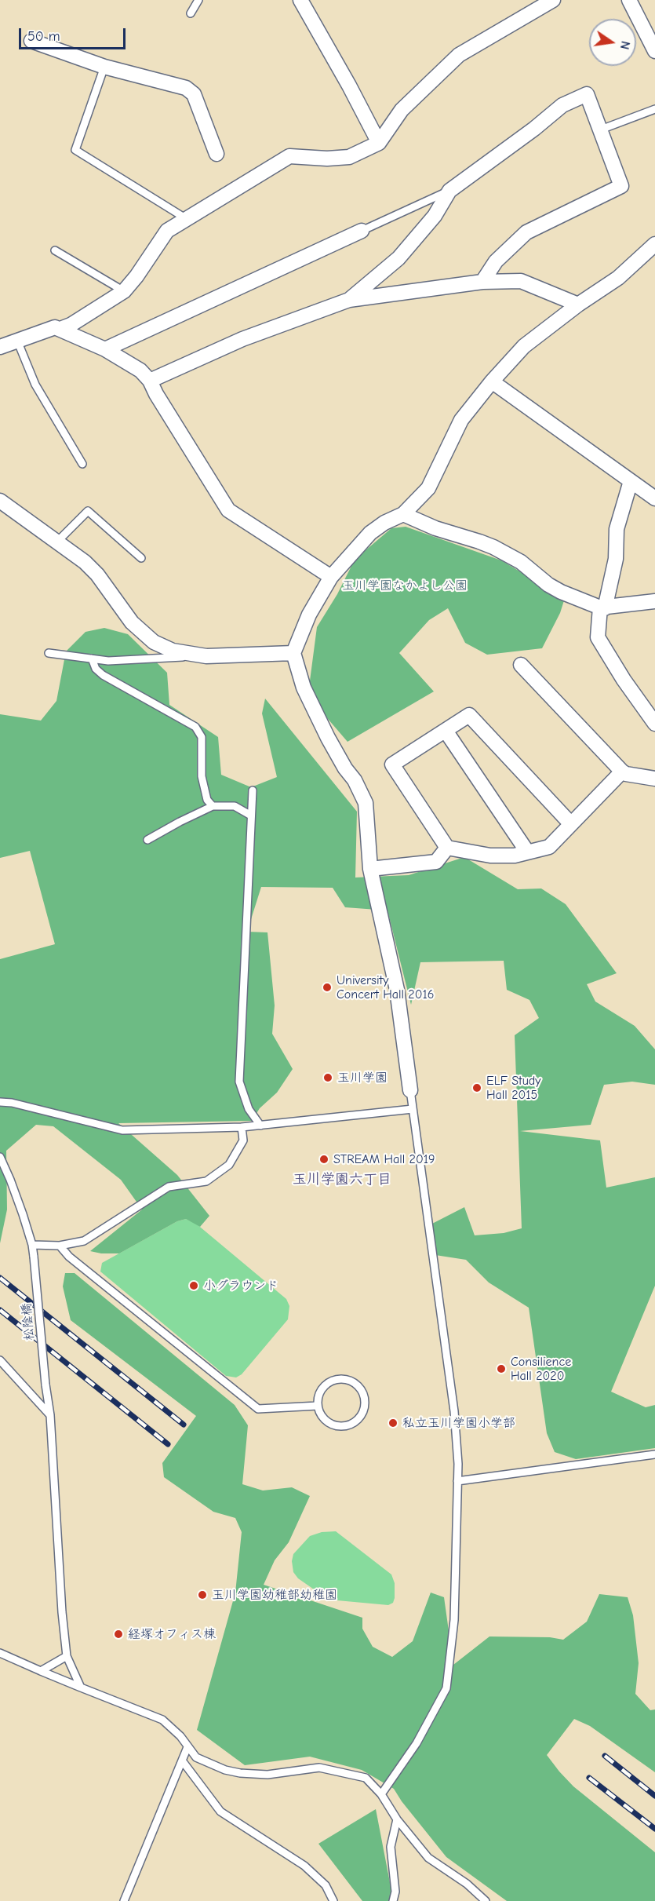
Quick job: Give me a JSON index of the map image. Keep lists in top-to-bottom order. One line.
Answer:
{"streets":{"lane":["松陰橋"]},"districts":["玉川学園六丁目"],"parks":["玉川学園なかよし公園"],"places":["University Concert Hall 2016","玉川学園","ELF Study Hall 2015","STREAM Hall 2019","小グラウンド","Consilience Hall 2020","私立玉川学園小学部","玉川学園幼稚部幼稚園","経塚オフィス棟"],"scale_bar":"50 m","north":"right"}
